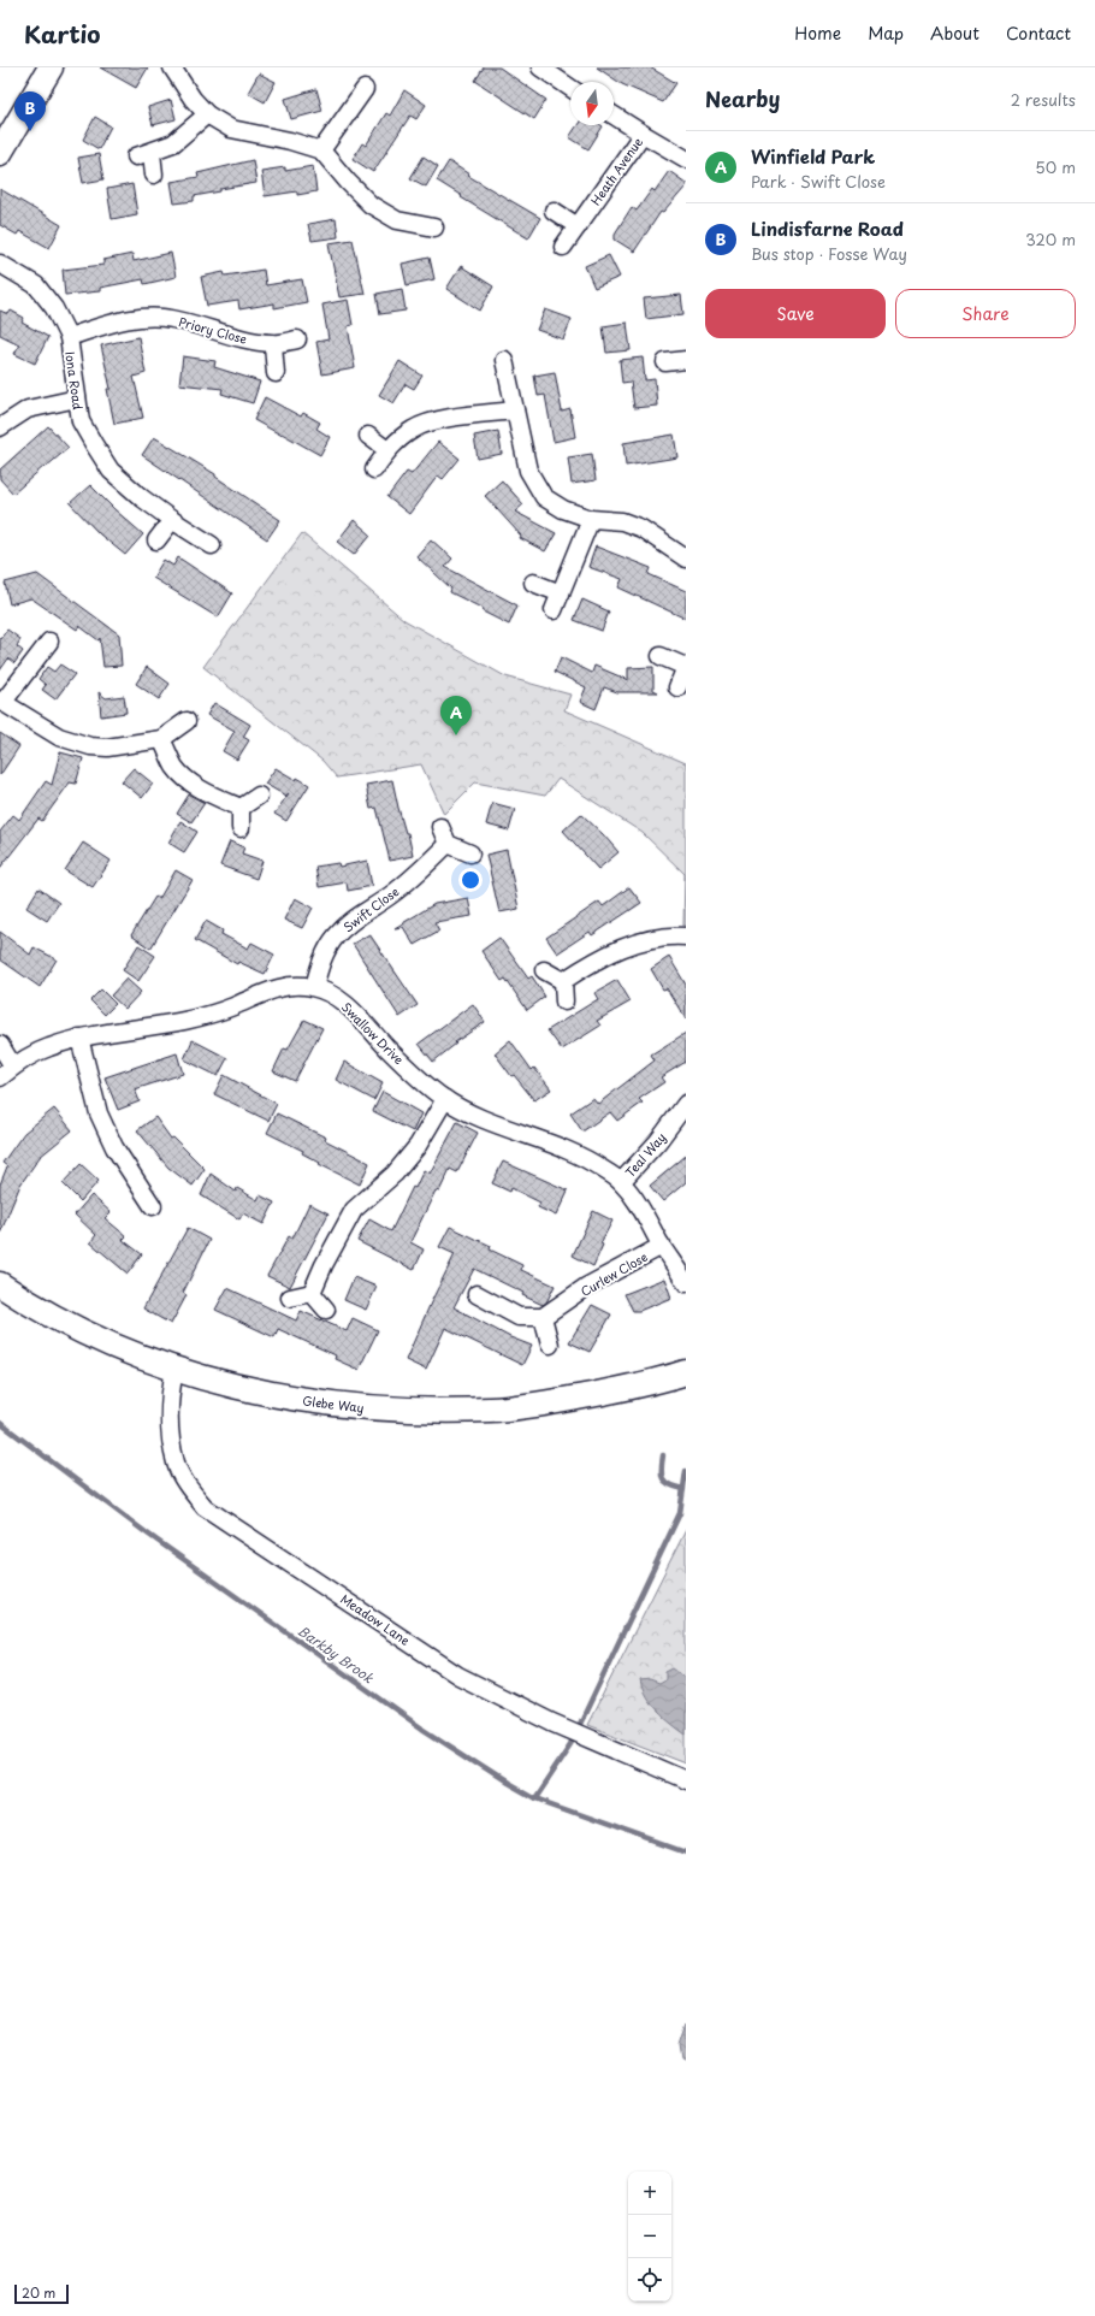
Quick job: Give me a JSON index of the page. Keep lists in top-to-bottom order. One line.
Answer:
{"streets":{"street":["Heath Avenue","Priory Close","Iona Road","Swift Close","Swallow Drive","Teal Way","Curlew Close","Glebe Way","Meadow Lane"]},"crossings":[["Priory Close","Iona Road"],["Swift Close","Swallow Drive"],["Swallow Drive","Teal Way"],["Swallow Drive","Curlew Close"],["Teal Way","Curlew Close"],["Glebe Way","Meadow Lane"]],"water":["Barkby Brook"],"scale_bar":"20 m","north":"bottom","page":{"header":"Kartio","nav":["Home","Map","About","Contact"],"heading":["Nearby","2 results"],"pins":["B","A"],"list":[{"mark":"A","name":"Winfield Park","note":"Park · Swift Close","value":"50 m"},{"mark":"B","name":"Lindisfarne Road","note":"Bus stop · Fosse Way","value":"320 m"}],"buttons":["Save","Share"],"map_buttons":["+","−"],"scale":"20 m"}}
